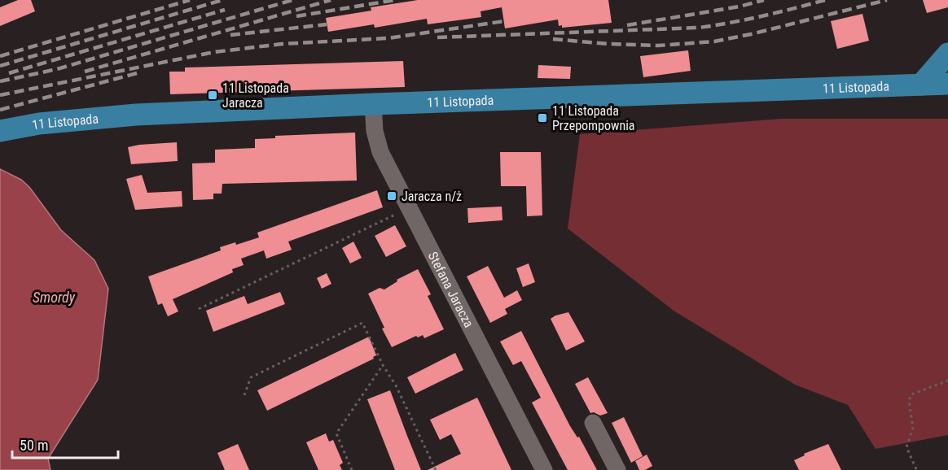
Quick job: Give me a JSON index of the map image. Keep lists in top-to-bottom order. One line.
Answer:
{"streets":{"main road":["11 Listopada"],"street":["Stefana Jaracza"]},"crossings":[["11 Listopada","Stefana Jaracza"]],"water":["Smordy"],"places":{"transit":["11 Listopada Jaracza","11 Listopada Przepompownia","Jaracza n/ż"]},"scale_bar":"50 m"}
